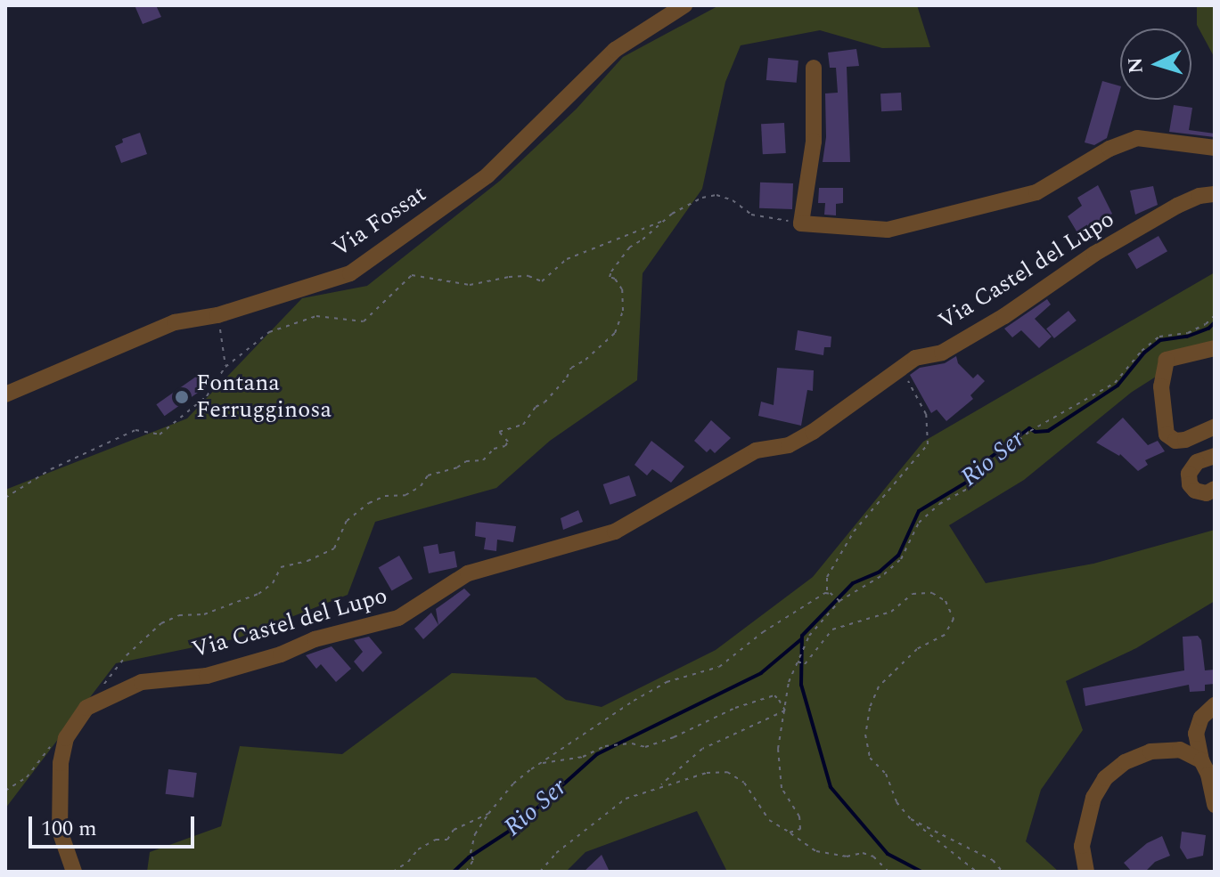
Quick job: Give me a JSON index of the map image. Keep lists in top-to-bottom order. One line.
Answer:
{"streets":{"street":["Via Fossat","Via Castel del Lupo"]},"water":["Rio Ser"],"places":["Fontana Ferrugginosa"],"scale_bar":"100 m","north":"left"}
